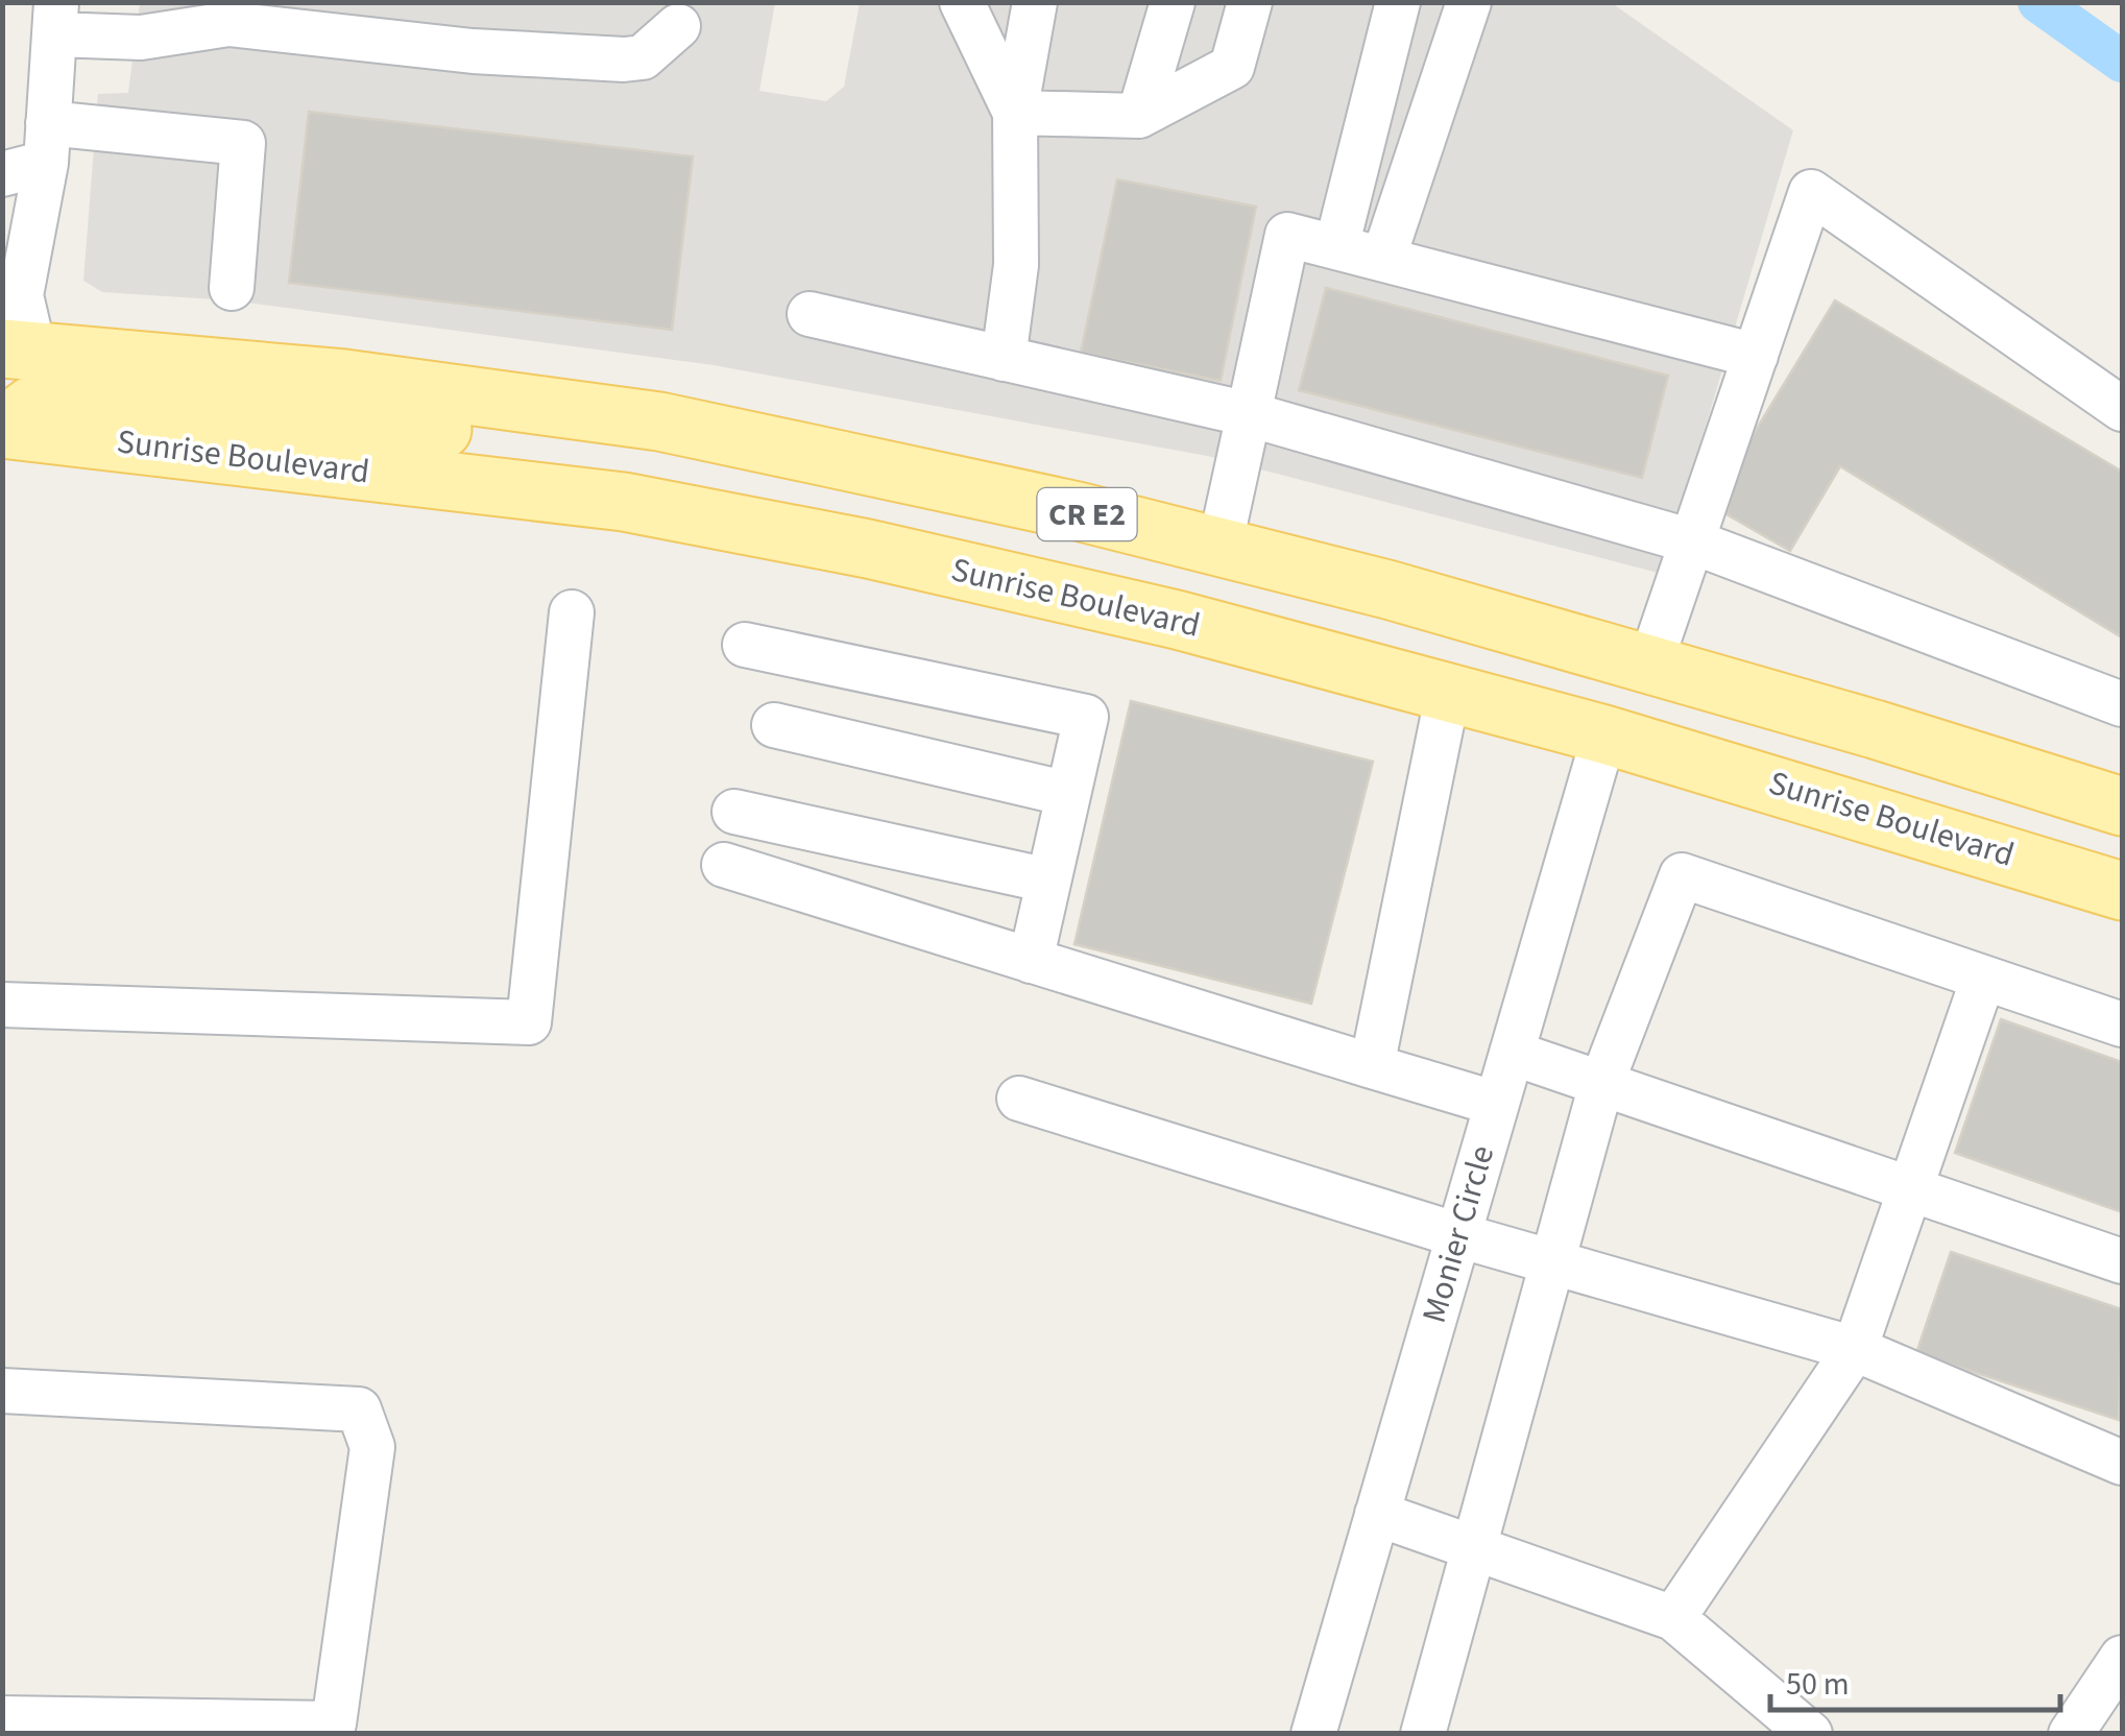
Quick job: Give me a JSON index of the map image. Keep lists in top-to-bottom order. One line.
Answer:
{"streets":{"main road":["Sunrise Boulevard","CR E2"],"street":["Monier Circle"]},"crossings":[["Sunrise Boulevard","Monier Circle"]],"scale_bar":"50 m"}
